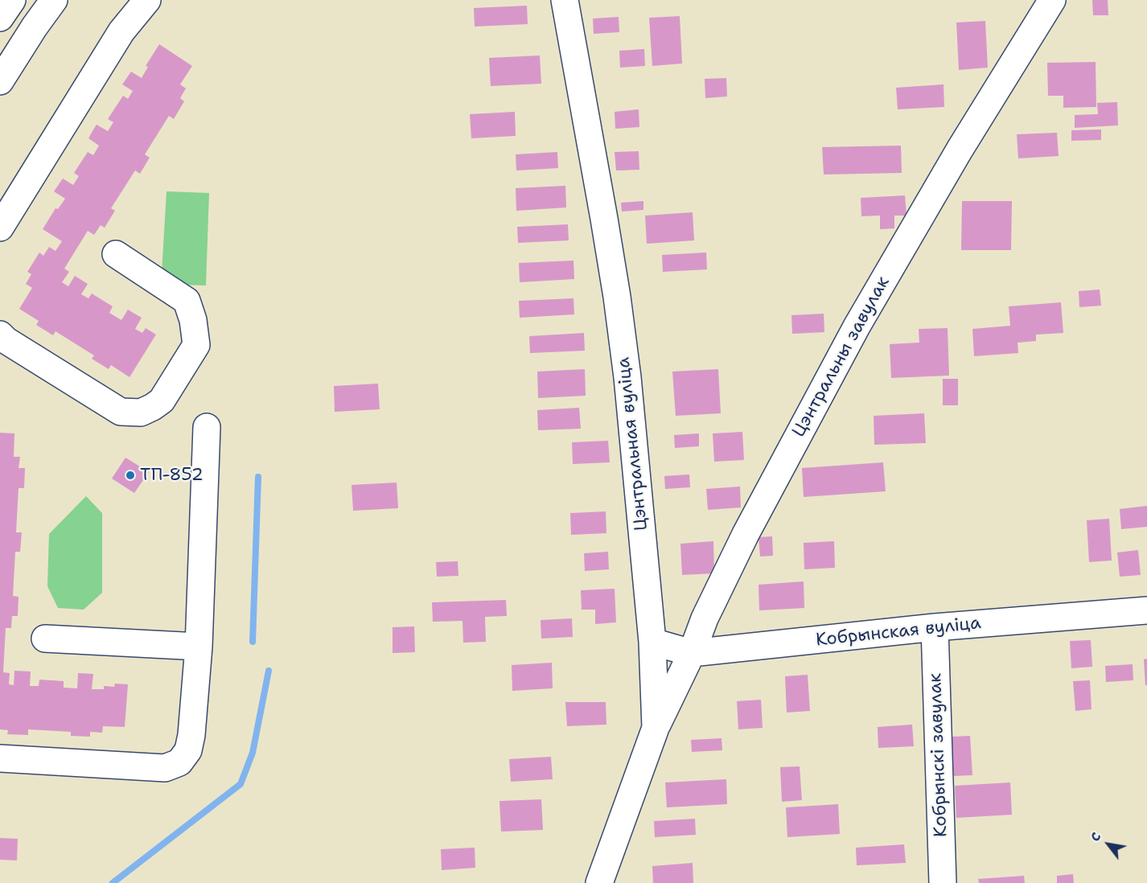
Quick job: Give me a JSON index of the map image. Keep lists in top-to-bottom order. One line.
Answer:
{"streets":{"street":["Цэнтральны завулак","Цэнтральная вуліца","Кобрынская вуліца","Кобрынскі завулак"]},"crossings":[["Цэнтральны завулак","Цэнтральная вуліца"],["Цэнтральны завулак","Кобрынская вуліца"],["Цэнтральная вуліца","Кобрынская вуліца"],["Кобрынская вуліца","Кобрынскі завулак"]],"places":["ТП-852"],"north":"top left"}
